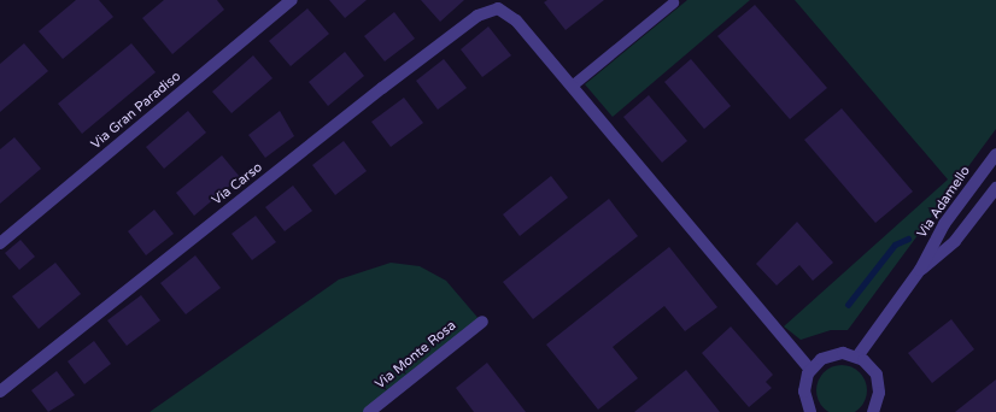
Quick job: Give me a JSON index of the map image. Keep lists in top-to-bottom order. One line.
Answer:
{"streets":{"street":["Via Gran Paradiso","Via Carso","Via Adamello","Via Monte Rosa"]}}
